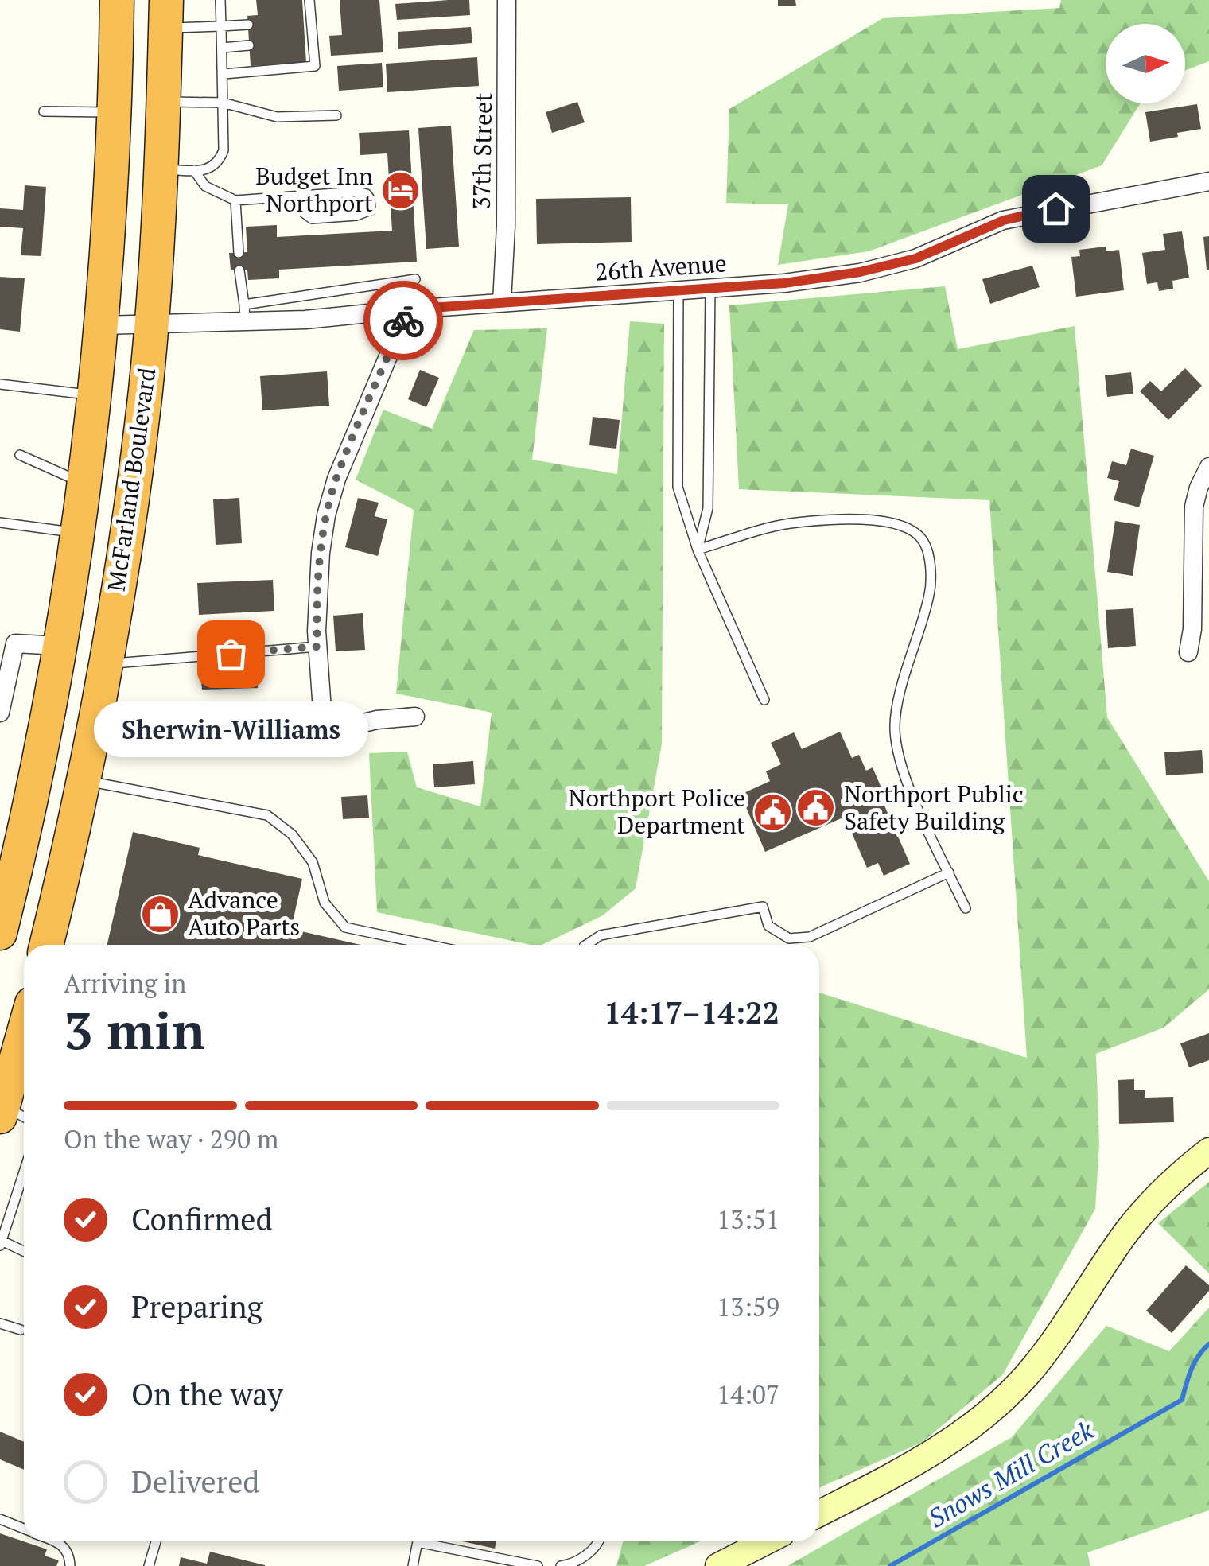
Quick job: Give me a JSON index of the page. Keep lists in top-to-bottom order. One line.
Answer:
{"streets":{"highway":["McFarland Boulevard"],"street":["37th Street","26th Avenue"]},"crossings":[["37th Street","26th Avenue"],["26th Avenue","McFarland Boulevard"]],"water":["Snows Mill Creek"],"places":{"hotel":["Budget Inn Northport"],"other":["Sherwin-Williams"],"public building":["Northport Public Safety Building","Northport Police Department"],"shop":["Advance Auto Parts"]},"north":"right","page":{"bubble":"Sherwin-Williams","heading":["3 min","Arriving in","14:17–14:22"],"bar":"On the way · 290 m","list":[["Confirmed","13:51"],["Preparing","13:59"],["On the way","14:07"],"Delivered"]}}
